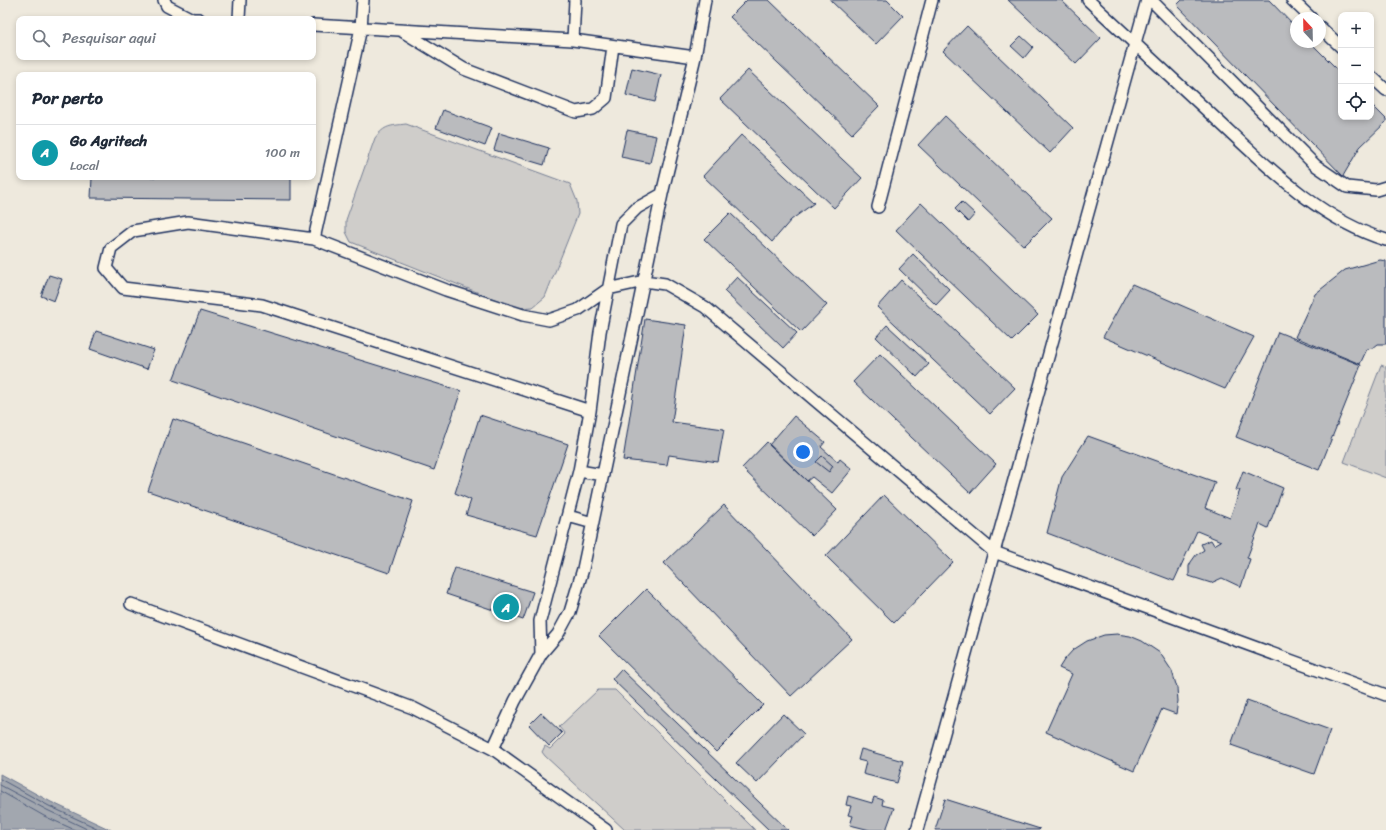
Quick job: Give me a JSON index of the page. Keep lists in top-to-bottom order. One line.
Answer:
{"north":"top","page":{"map_buttons":["+","−"],"search":"Pesquisar aqui","heading":"Por perto","list":[{"mark":"A","name":"Go Agritech","note":"Local","value":"100 m"}],"pins":"A"}}
